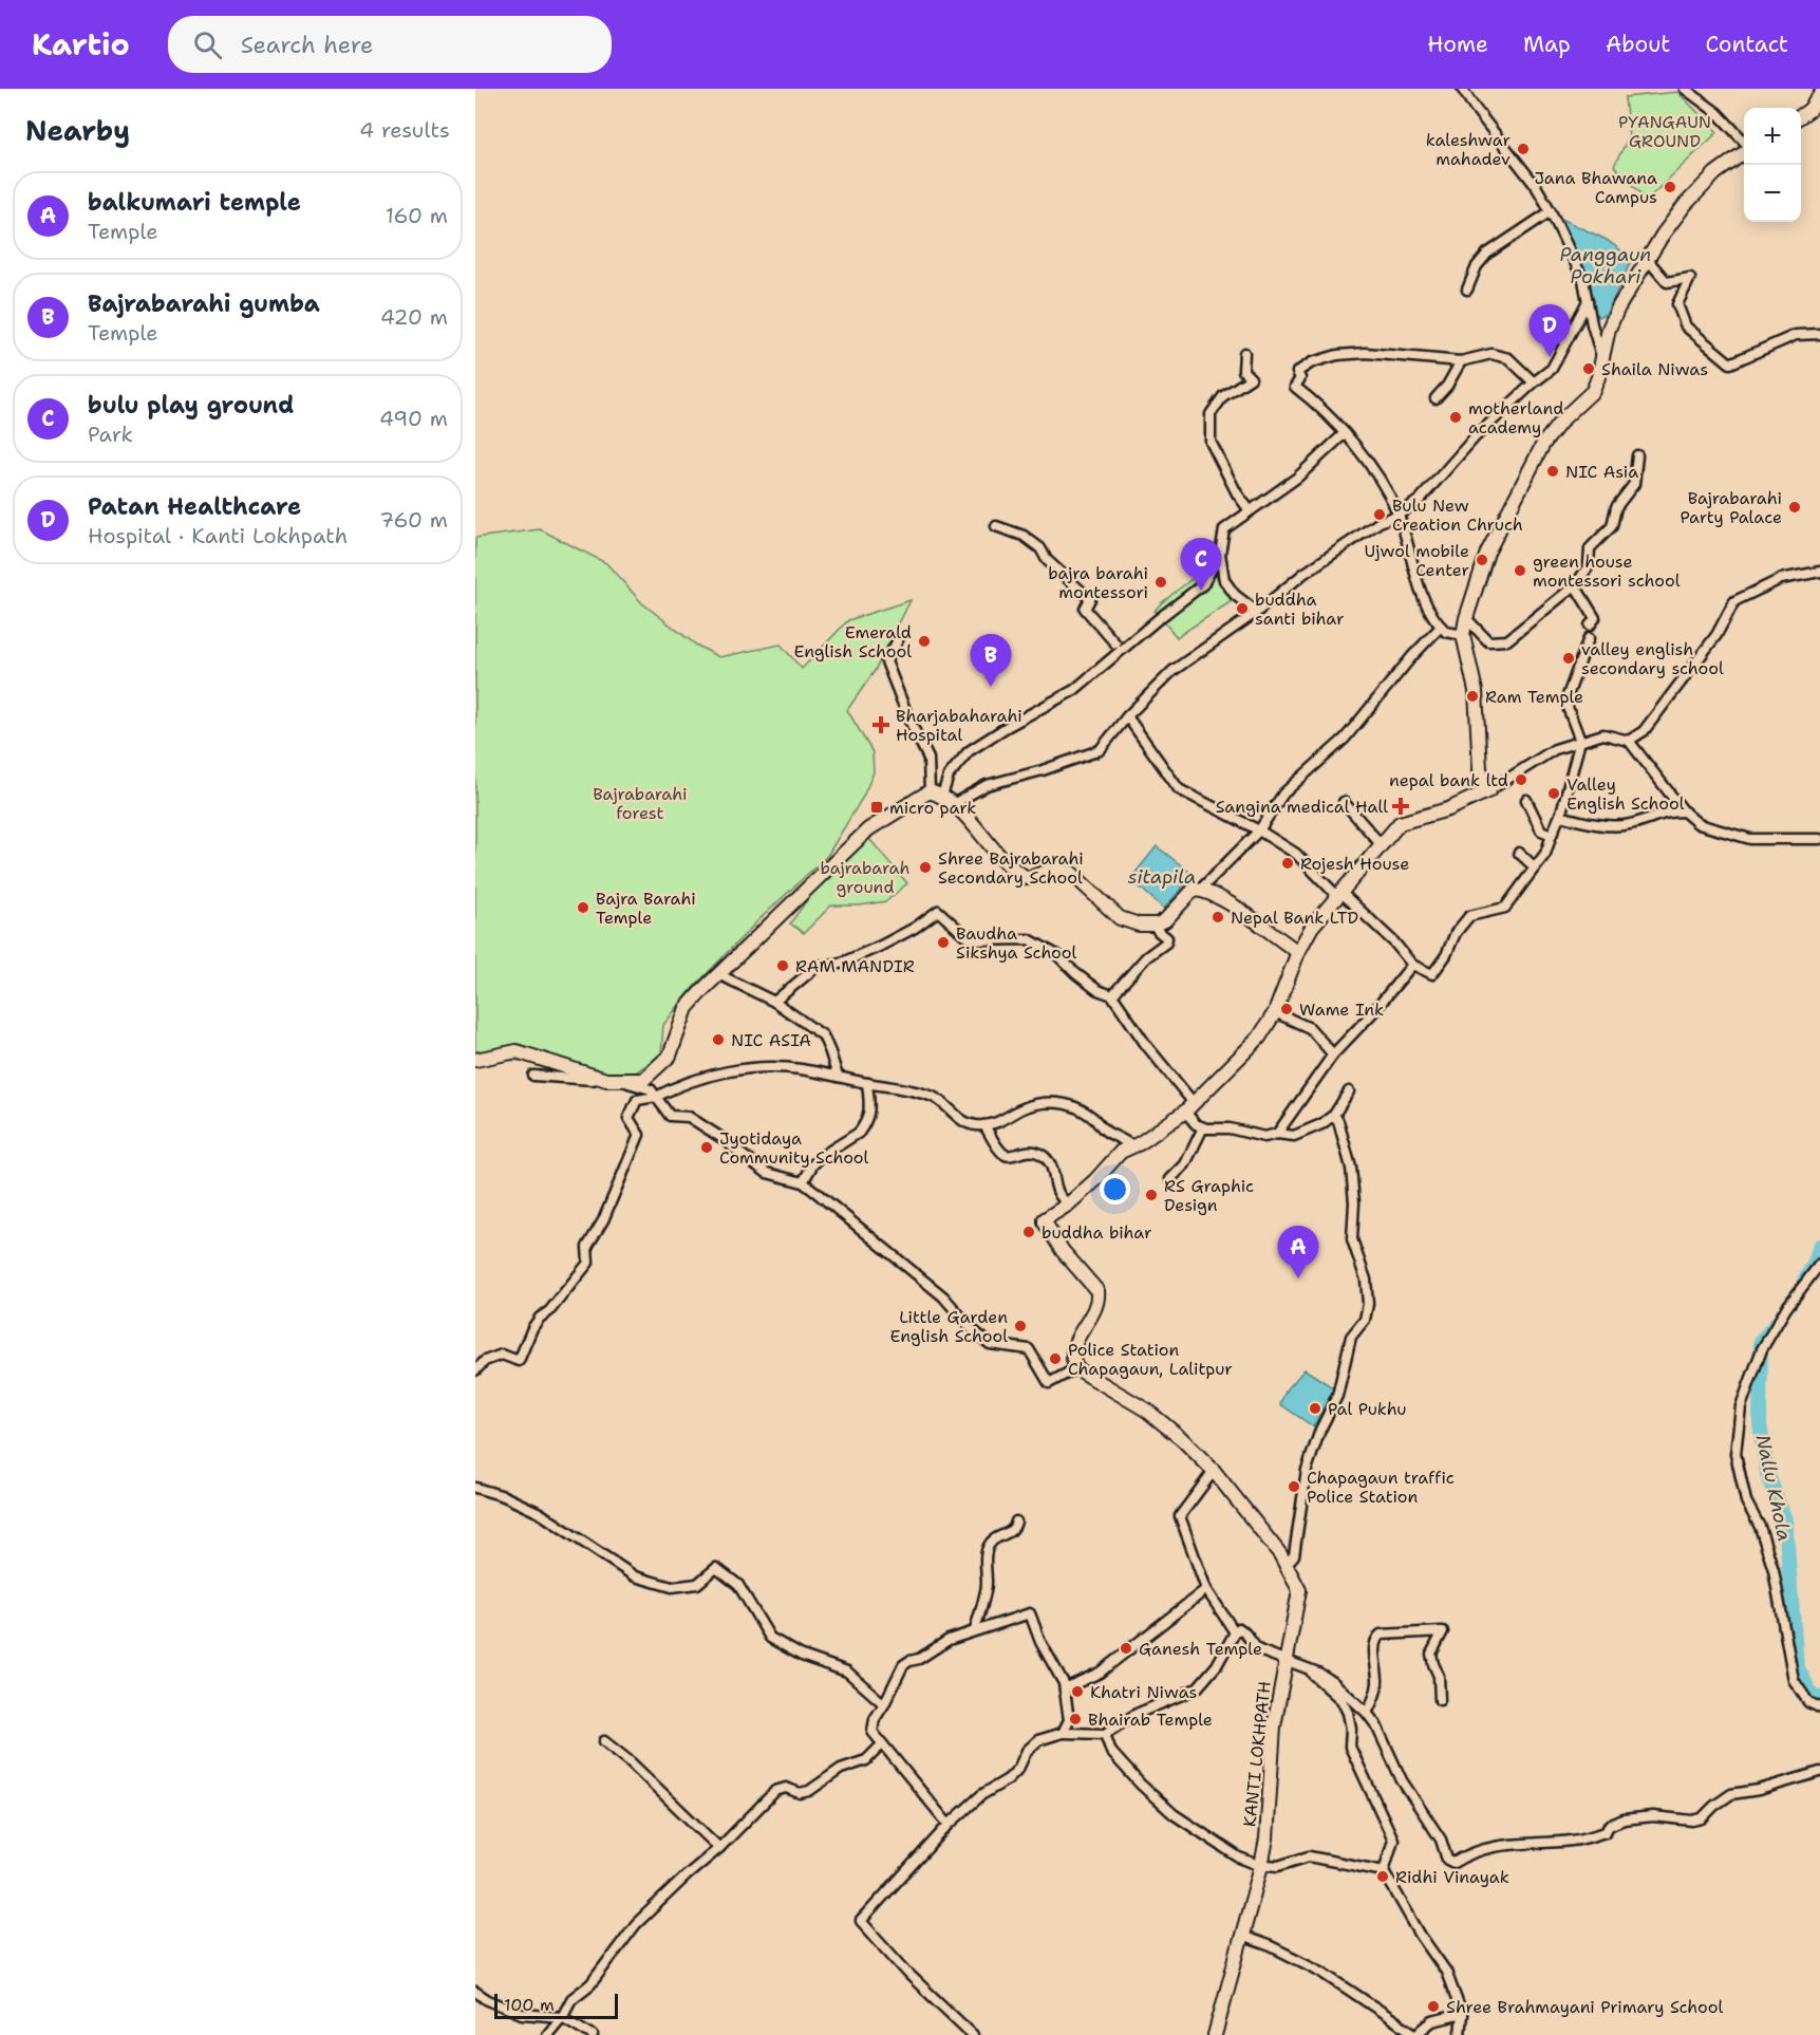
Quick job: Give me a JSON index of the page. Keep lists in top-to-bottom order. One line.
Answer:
{"streets":{"main road":["KANTI LOKHPATH"]},"water":["Panggaun Pokhari","sitapila","Nallu Khola"],"parks":["PYANGAUN GROUND","Bajrabarahi forest","bajrabarah ground"],"places":{"other":["kaleshwar mahadev","Jana Bhawana Campus","Shaila Niwas","motherland academy","NIC Asia","Bajrabarahi Party Palace","Bulu New Creation Chruch","Ujwol mobile Center","green house montessori school","bajra barahi montessori","buddha santi bihar","Emerald English School","valley english secondary school","Ram Temple","nepal bank ltd","Valley English School","Rojesh House","Shree Bajrabarahi Secondary School","Bajra Barahi Temple","Nepal Bank LTD","Baudha Sikshya School","RAM MANDIR","Wame Ink","NIC ASIA","Jyotidaya Community School","RS Graphic Design","buddha bihar","Little Garden English School","Police Station Chapagaun, Lalitpur","Pal Pukhu","Chapagaun traffic Police Station","Ganesh Temple","Khatri Niwas","Bhairab Temple","Ridhi Vinayak","Shree Brahmayani Primary School"],"health":["Bharjabaharahi Hospital","Sangina medical Hall"],"transit":["micro park"]},"scale_bar":"100 m","page":{"header":"Kartio","search":"Search here","nav":["Home","Map","About","Contact"],"heading":["Nearby","4 results"],"map_buttons":["+","−"],"list":[{"mark":"A","name":"balkumari temple","note":"Temple","value":"160 m"},{"mark":"B","name":"Bajrabarahi gumba","note":"Temple","value":"420 m"},{"mark":"C","name":"bulu play ground","note":"Park","value":"490 m"},{"mark":"D","name":"Patan Healthcare","note":"Hospital · Kanti Lokhpath","value":"760 m"}],"pins":["D","C","B","A"],"scale":"100 m"}}
